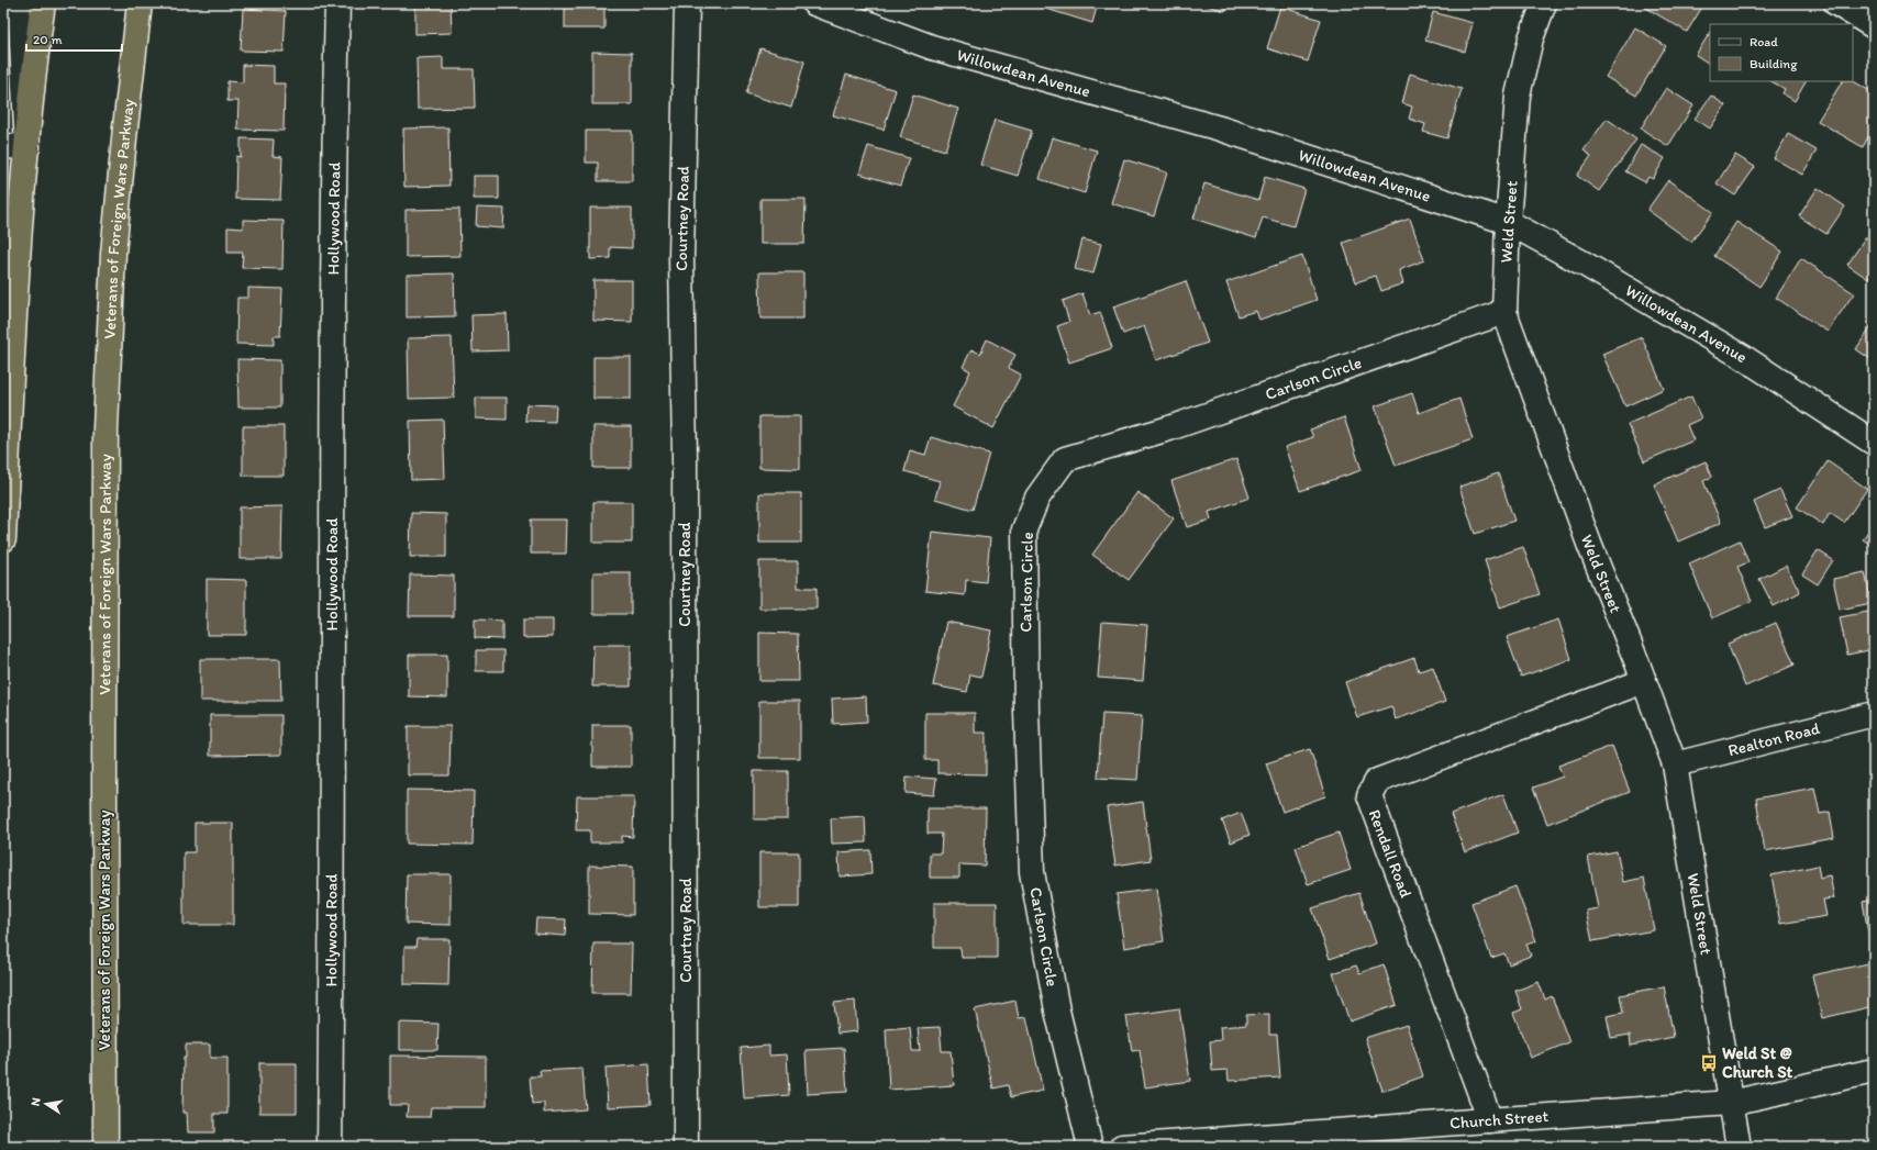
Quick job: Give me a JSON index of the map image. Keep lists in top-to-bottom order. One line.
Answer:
{"streets":{"highway":["Veterans of Foreign Wars Parkway"],"street":["Willowdean Avenue","Hollywood Road","Courtney Road","Weld Street","Carlson Circle","Realton Road","Rendall Road","Church Street"]},"crossings":[["Willowdean Avenue","Weld Street"],["Weld Street","Carlson Circle"],["Weld Street","Realton Road"],["Weld Street","Rendall Road"],["Weld Street","Church Street"],["Rendall Road","Church Street"]],"places":{"bus stop":["Weld St @ Church St"]},"legend":["Road","Building"],"scale_bar":"20 m","north":"left"}
